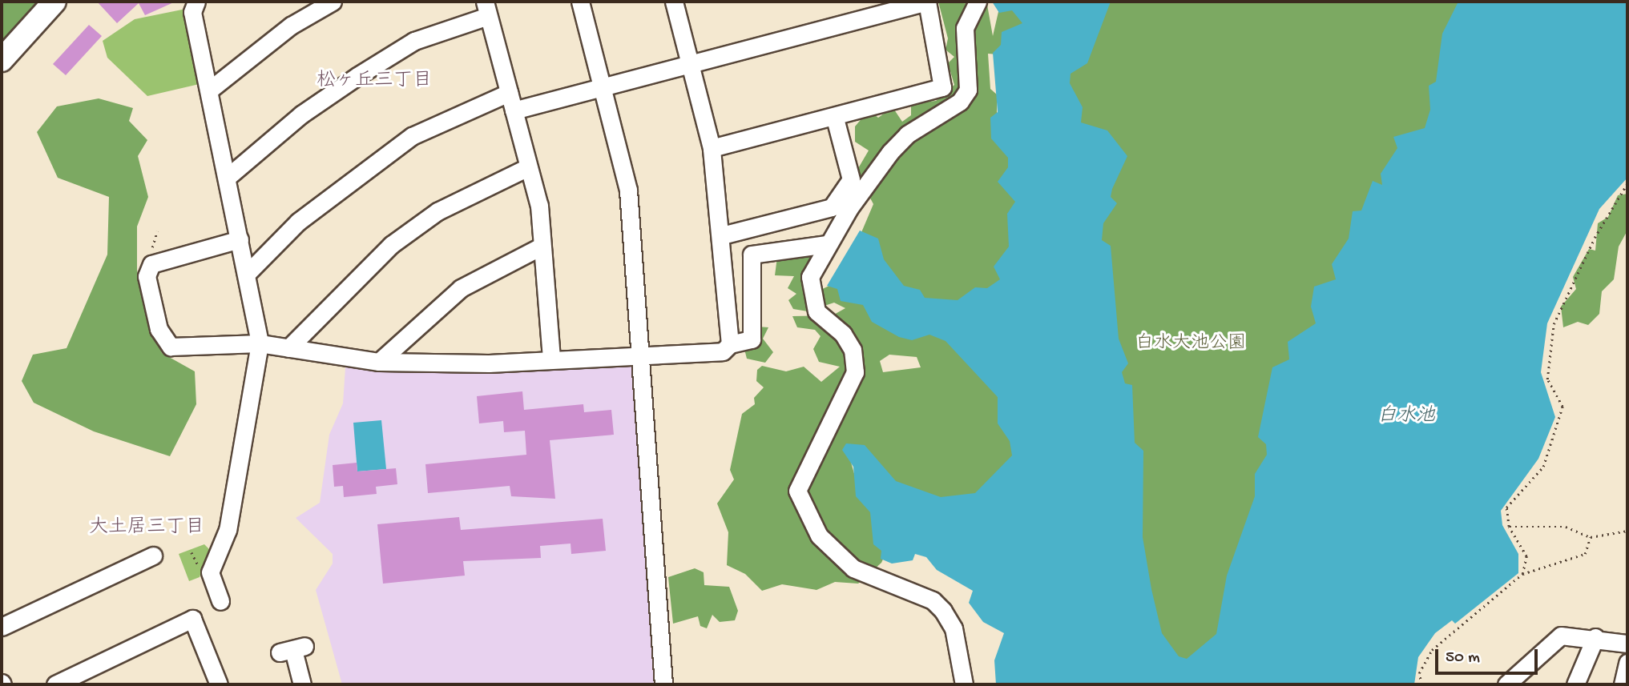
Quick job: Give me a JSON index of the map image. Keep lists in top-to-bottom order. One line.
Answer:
{"districts":["松ヶ丘三丁目","大土居三丁目"],"water":["白水池"],"parks":["白水大池公園"],"scale_bar":"50 m"}
